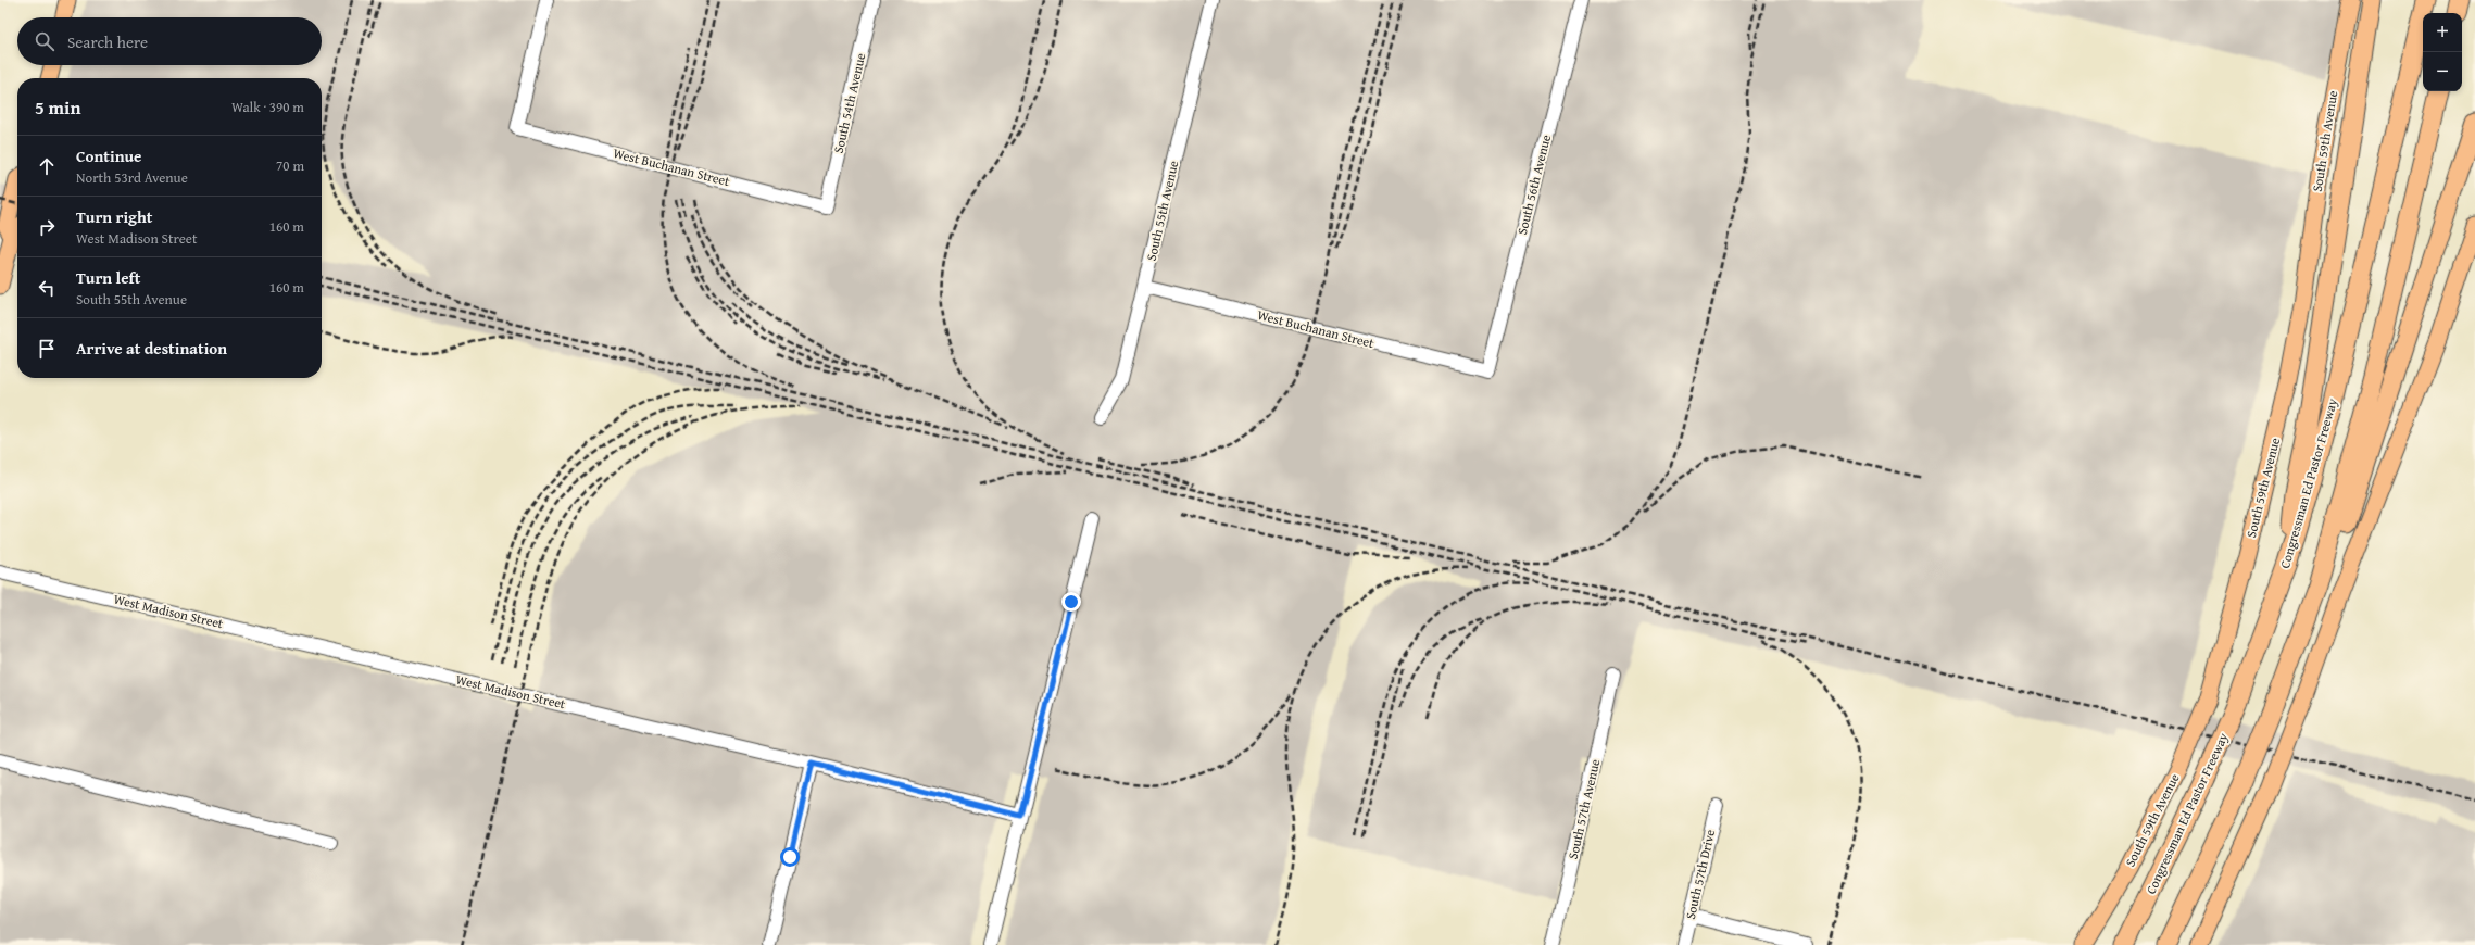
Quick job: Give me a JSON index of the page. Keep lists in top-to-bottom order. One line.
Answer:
{"streets":{"highway":["Congressman Ed Pastor Freeway"],"main road":["South 59th Avenue"],"street":["South 54th Avenue","West Buchanan Street","South 56th Avenue","South 55th Avenue","West Madison Street","South 57th Avenue","South 57th Drive"]},"crossings":[["South 54th Avenue","West Buchanan Street"],["West Buchanan Street","South 56th Avenue"],["West Buchanan Street","South 55th Avenue"]],"page":{"map_buttons":["+","−"],"search":"Search here","heading":["5 min","Walk · 390 m"],"list":[["Continue","North 53rd Avenue","70 m"],["Turn right","West Madison Street","160 m"],["Turn left","South 55th Avenue","160 m"],"Arrive at destination"]}}
